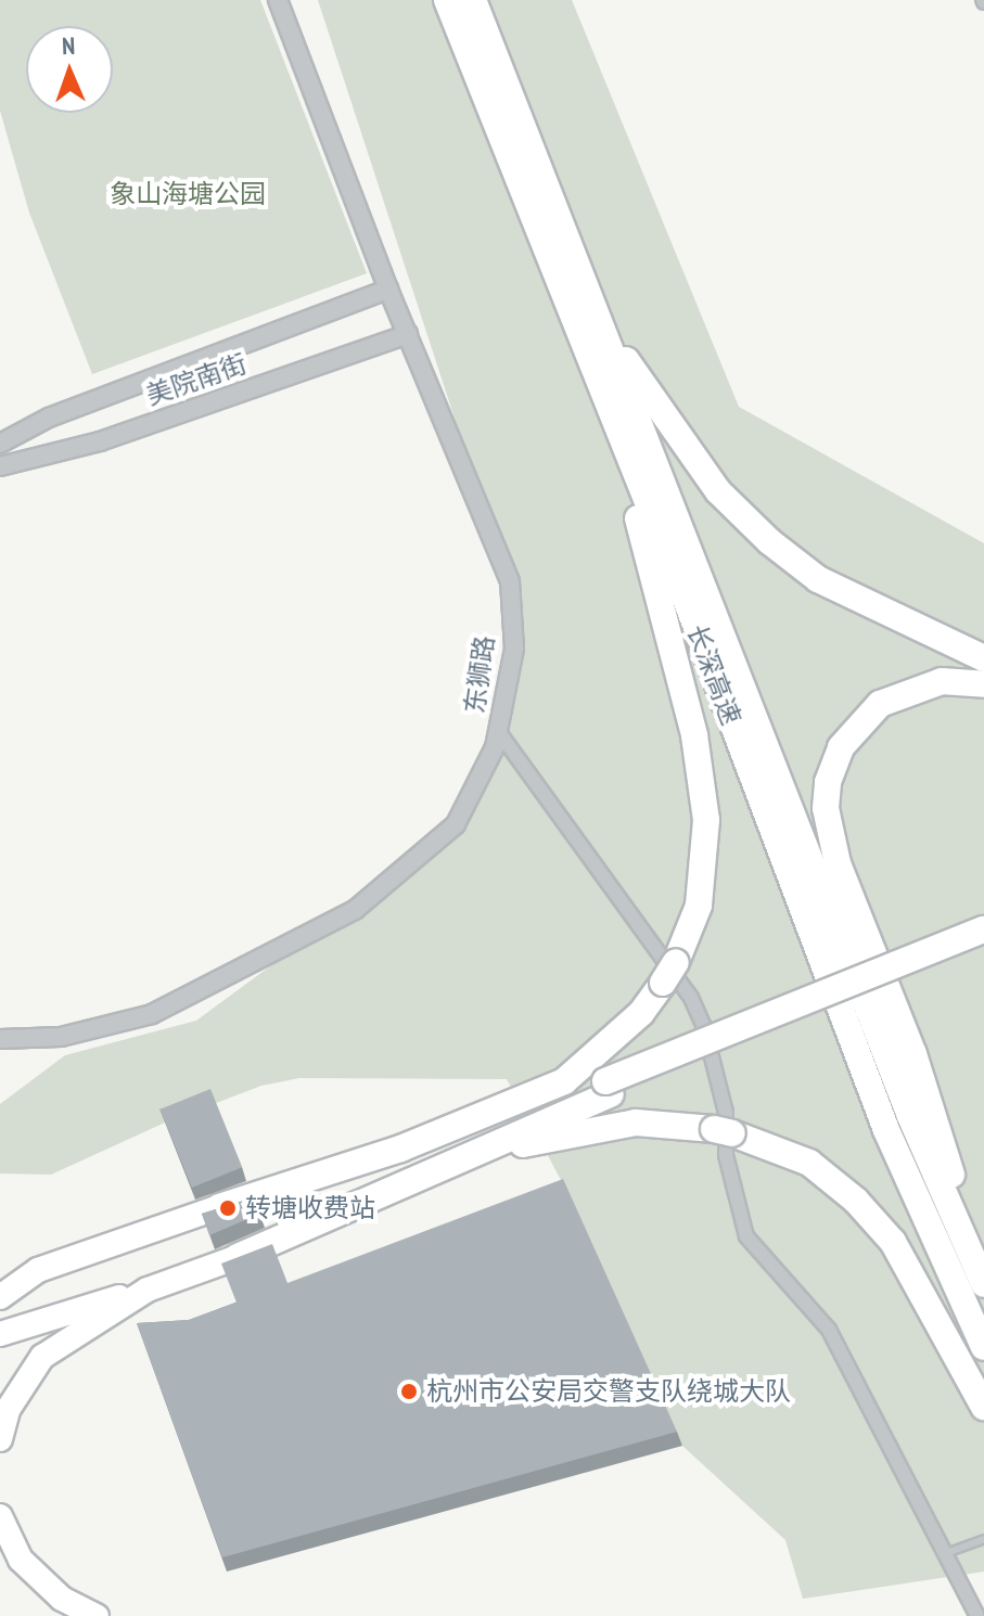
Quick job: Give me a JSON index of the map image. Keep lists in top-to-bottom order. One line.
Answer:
{"streets":{"highway":["长深高速"],"street":["美院南街","东狮路"]},"crossings":[["美院南街","东狮路"]],"parks":["象山海塘公园"],"places":["转塘收费站","杭州市公安局交警支队绕城大队"],"north":"top"}
